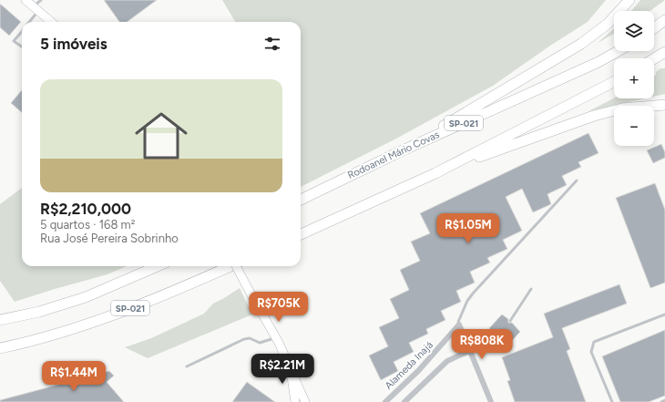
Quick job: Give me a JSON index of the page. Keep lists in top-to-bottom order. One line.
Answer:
{"streets":{"highway":["SP-021","Rodoanel Mário Covas"],"street":["Alameda Inajá"]},"page":{"map_buttons":["+","−"],"heading":"5 imóveis","list":[{"name":"R$2,210,000","note":"5 quartos · 168 m² · Rua José Pereira Sobrinho"}],"price":["R$1.05M","R$705K","R$808K","R$2.21M","R$1.44M"]}}
